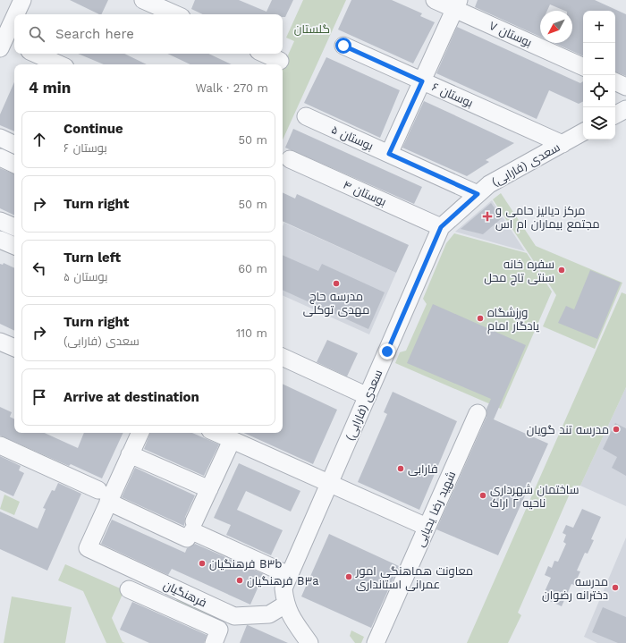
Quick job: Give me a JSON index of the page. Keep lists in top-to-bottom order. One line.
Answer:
{"streets":{"street":["بوستان ۷","بوستان ۶","بوستان ۵","سعدی (فارابی)","بوستان ۴","شهید رضا یحیایی","فرهنگیان"]},"crossings":[["بوستان ۶","سعدی (فارابی)"],["بوستان ۵","سعدی (فارابی)"],["سعدی (فارابی)","بوستان ۴"],["سعدی (فارابی)","فرهنگیان"]],"parks":["گلستان"],"places":{"health":["مرکز دیالیز حامی و مجتمع بیماران ام اس"],"other":["سفره خانه سنتی تاج محل","مدرسه حاج مهدی توکلی","ورزشگاه یادگار امام","مدرسه تند گویان","فارابی","ساختمان شهرداری ناحیه ۲ اراک","فرهنگیان B۳b","معاونت هماهنگی امور عمرانی استانداری","فرهنگیان B۳a","مدرسه دخترانه رضوان"]},"north":"bottom left","page":{"map_buttons":["+","−"],"search":"Search here","heading":["4 min","Walk · 270 m"],"list":[["Continue","بوستان ۶","50 m"],["Turn right","50 m"],["Turn left","بوستان ۵","60 m"],["Turn right","سعدی (فارابی)","110 m"],"Arrive at destination"]}}
